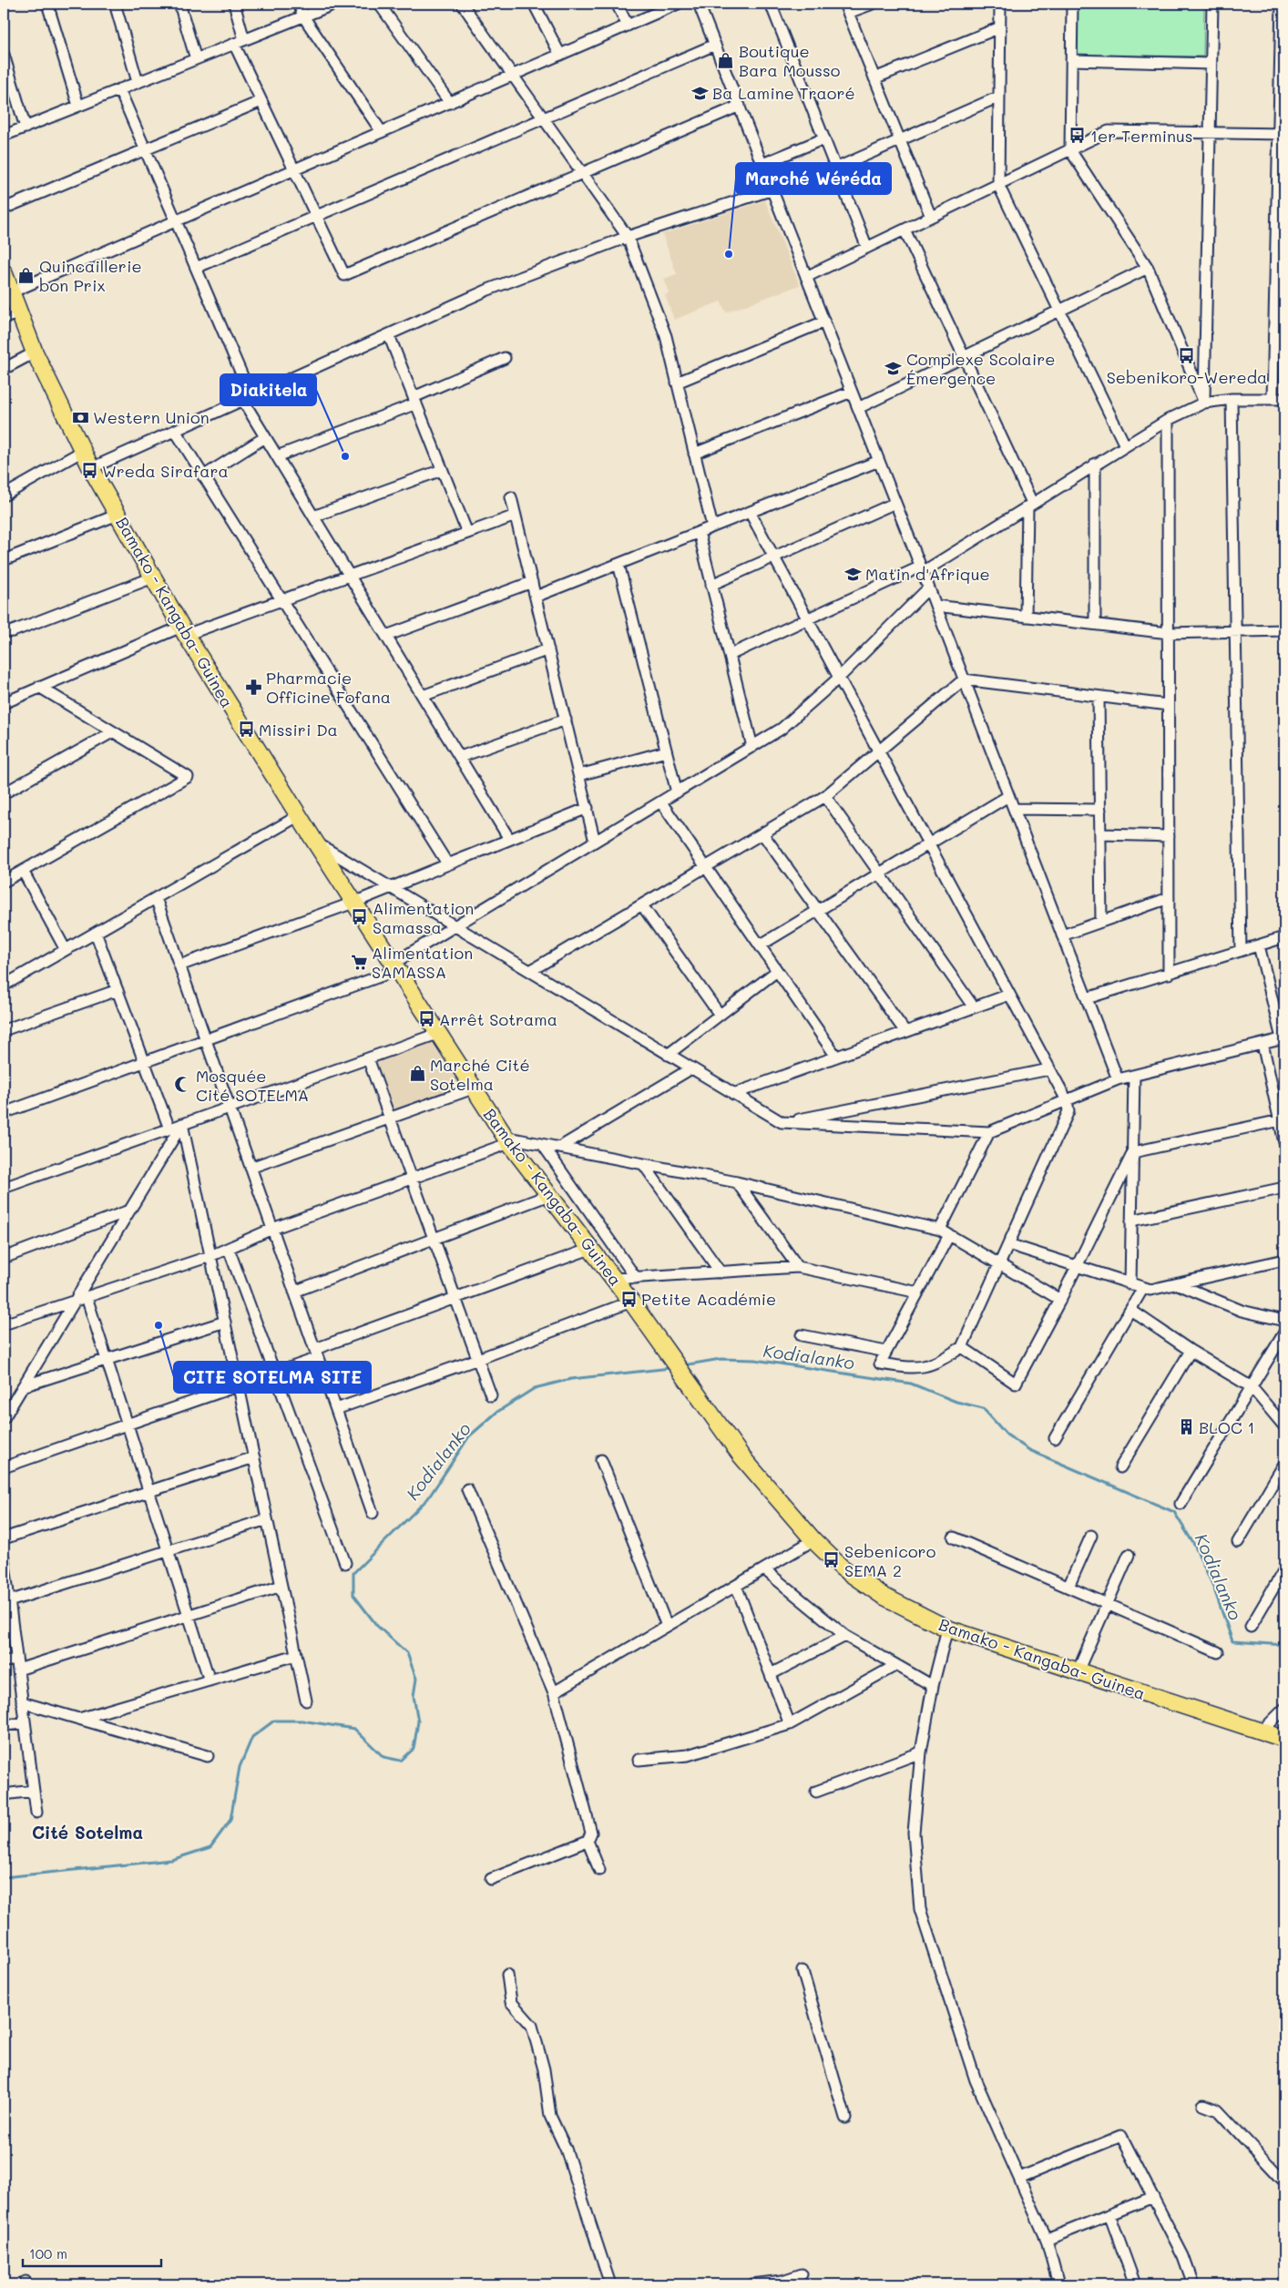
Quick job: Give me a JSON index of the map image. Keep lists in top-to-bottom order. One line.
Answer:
{"streets":{"main road":["Bamako - Kangaba- Guinea"]},"districts":["Cité Sotelma"],"water":["Kodialanko"],"places":{"shop":["Boutique Bara Mousso","Quincaillerie bon Prix","Marché Cité Sotelma"],"school or university":["Ba Lamine Traoré","Complexe Scolaire Émergence","Matin d'Afrique"],"bus stop":["1er Terminus","Sebenikoro-Wereda","Wreda Sirafara","Missiri Da","Alimentation Samassa","Arrêt Sotrama","Petite Académie","Sebenicoro SEMA 2"],"other":["Marché Wéréda","Diakitela","CITE SOTELMA SITE"],"bank":["Western Union"],"pharmacy":["Pharmacie Officine Fofana"],"supermarket":["Alimentation SAMASSA"],"mosque":["Mosquée Cité SOTELMA"],"building":["BLOC 1"]},"scale_bar":"100 m"}
